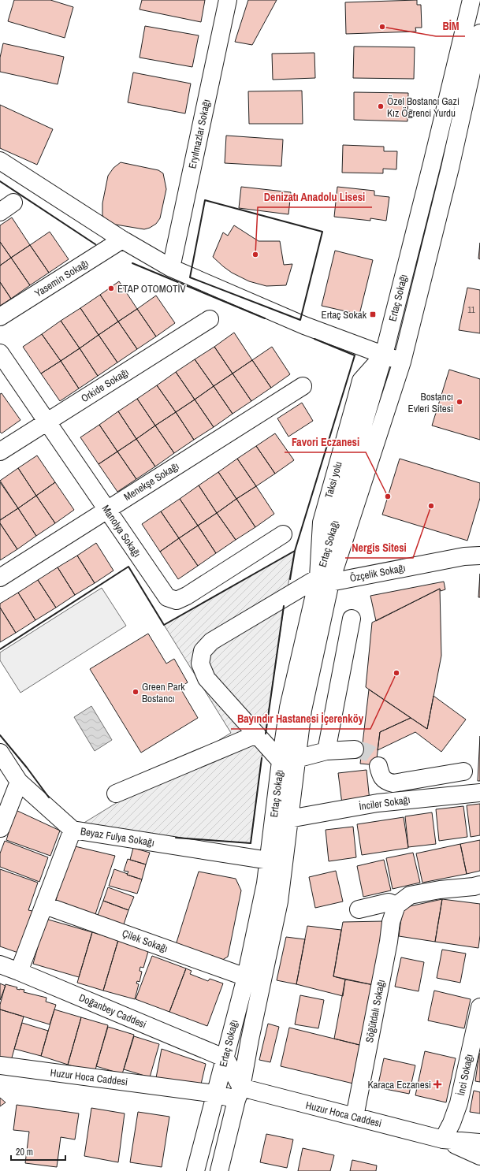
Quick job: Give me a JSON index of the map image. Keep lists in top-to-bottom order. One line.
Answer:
{"streets":{"street":["Eryılmazlar Sokağı","Yasemin Sokağı","Ertaç Sokağı","Orkide Sokağı","Menekşe Sokağı","Manolya Sokağı","Özçelik Sokağı","İnciler Sokağı","Beyaz Fulya Sokağı","Çilek Sokağı","Doğanbey Caddesi","Söğütdalı Sokağı","İnci Sokağı","Huzur Hoca Caddesi"]},"crossings":[["Ertaç Sokağı","Özçelik Sokağı"],["Ertaç Sokağı","İnciler Sokağı"],["Ertaç Sokağı","Beyaz Fulya Sokağı"],["Ertaç Sokağı","Çilek Sokağı"],["Ertaç Sokağı","Doğanbey Caddesi"],["Ertaç Sokağı","Huzur Hoca Caddesi"],["Orkide Sokağı","Manolya Sokağı"],["Menekşe Sokağı","Manolya Sokağı"],["Söğütdalı Sokağı","Huzur Hoca Caddesi"],["İnci Sokağı","Huzur Hoca Caddesi"]],"places":{"other":["BİM","Özel Bostancı Gazi Kız Öğrenci Yurdu","Denizatı Anadolu Lisesi","ETAP OTOMOTİV","Bostancı Evleri Sitesi","Favori Eczanesi","Nergis Sitesi","Bayındır Hastanesi İçerenköy","Green Park Bostancı"],"transit":["Ertaç Sokak"],"health":["Karaca Eczanesi"]},"house_numbers":["11"],"scale_bar":"20 m"}
